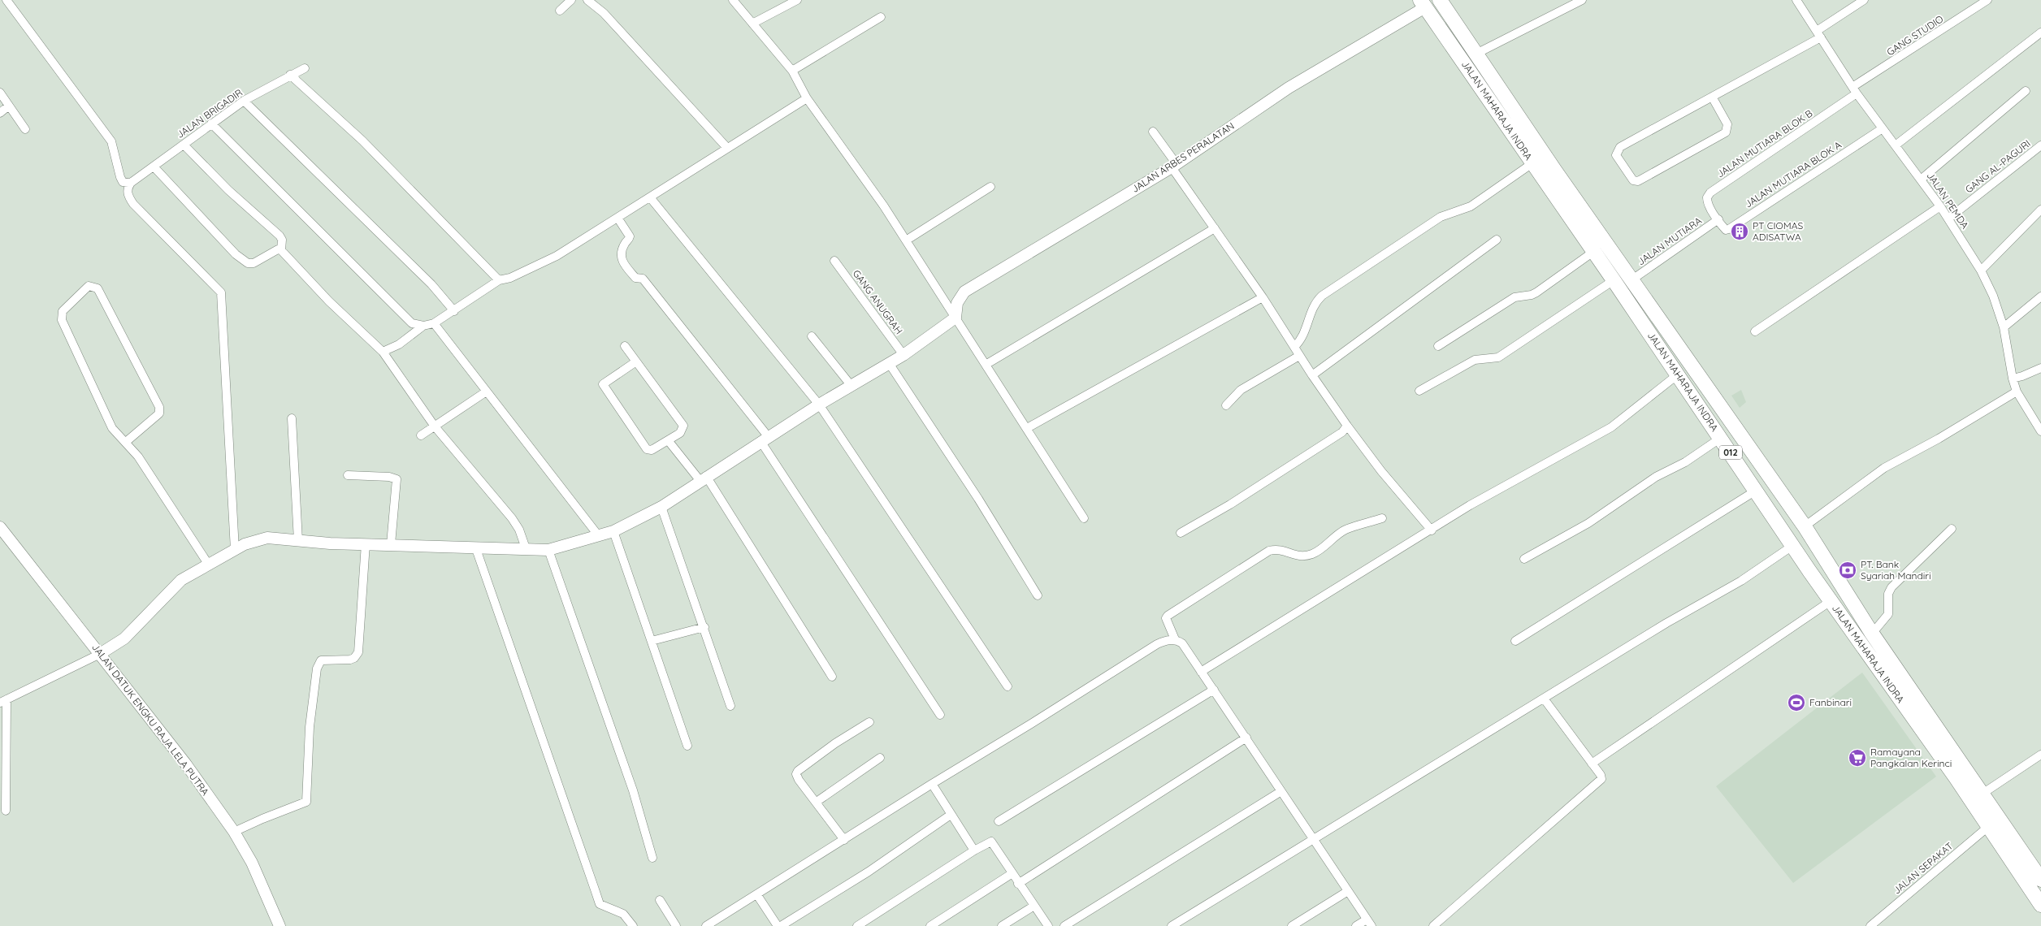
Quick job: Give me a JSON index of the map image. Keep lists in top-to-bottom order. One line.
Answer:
{"streets":{"highway":["JALAN MAHARAJA INDRA","012"],"street":["GANG STUDIO","JALAN BRIGADIR","JALAN MUTIARA BLOK B","JALAN ARBES PERALATAN","GANG AL-PAGURI","JALAN MUTIARA BLOK A","JALAN PEMDA","JALAN MUTIARA","GANG ANUGRAH","JALAN DATUK ENGKU RAJA LELA PUTRA","JALAN SEPAKAT"]},"crossings":[["GANG STUDIO","JALAN MUTIARA BLOK B"],["GANG STUDIO","JALAN PEMDA"],["JALAN MAHARAJA INDRA","JALAN ARBES PERALATAN"],["JALAN MAHARAJA INDRA","JALAN MUTIARA"],["JALAN MAHARAJA INDRA","JALAN SEPAKAT"],["JALAN MUTIARA BLOK B","JALAN MUTIARA BLOK A"],["JALAN MUTIARA BLOK B","JALAN PEMDA"],["JALAN MUTIARA BLOK B","JALAN MUTIARA"],["GANG AL-PAGURI","JALAN PEMDA"],["JALAN MUTIARA BLOK A","JALAN PEMDA"],["JALAN MUTIARA BLOK A","JALAN MUTIARA"]],"places":{"building":["PT CIOMAS ADISATWA"],"bank":["PT. Bank Syariah Mandiri"],"sports":["Fanbinari"],"supermarket":["Ramayana Pangkalan Kerinci"]}}
